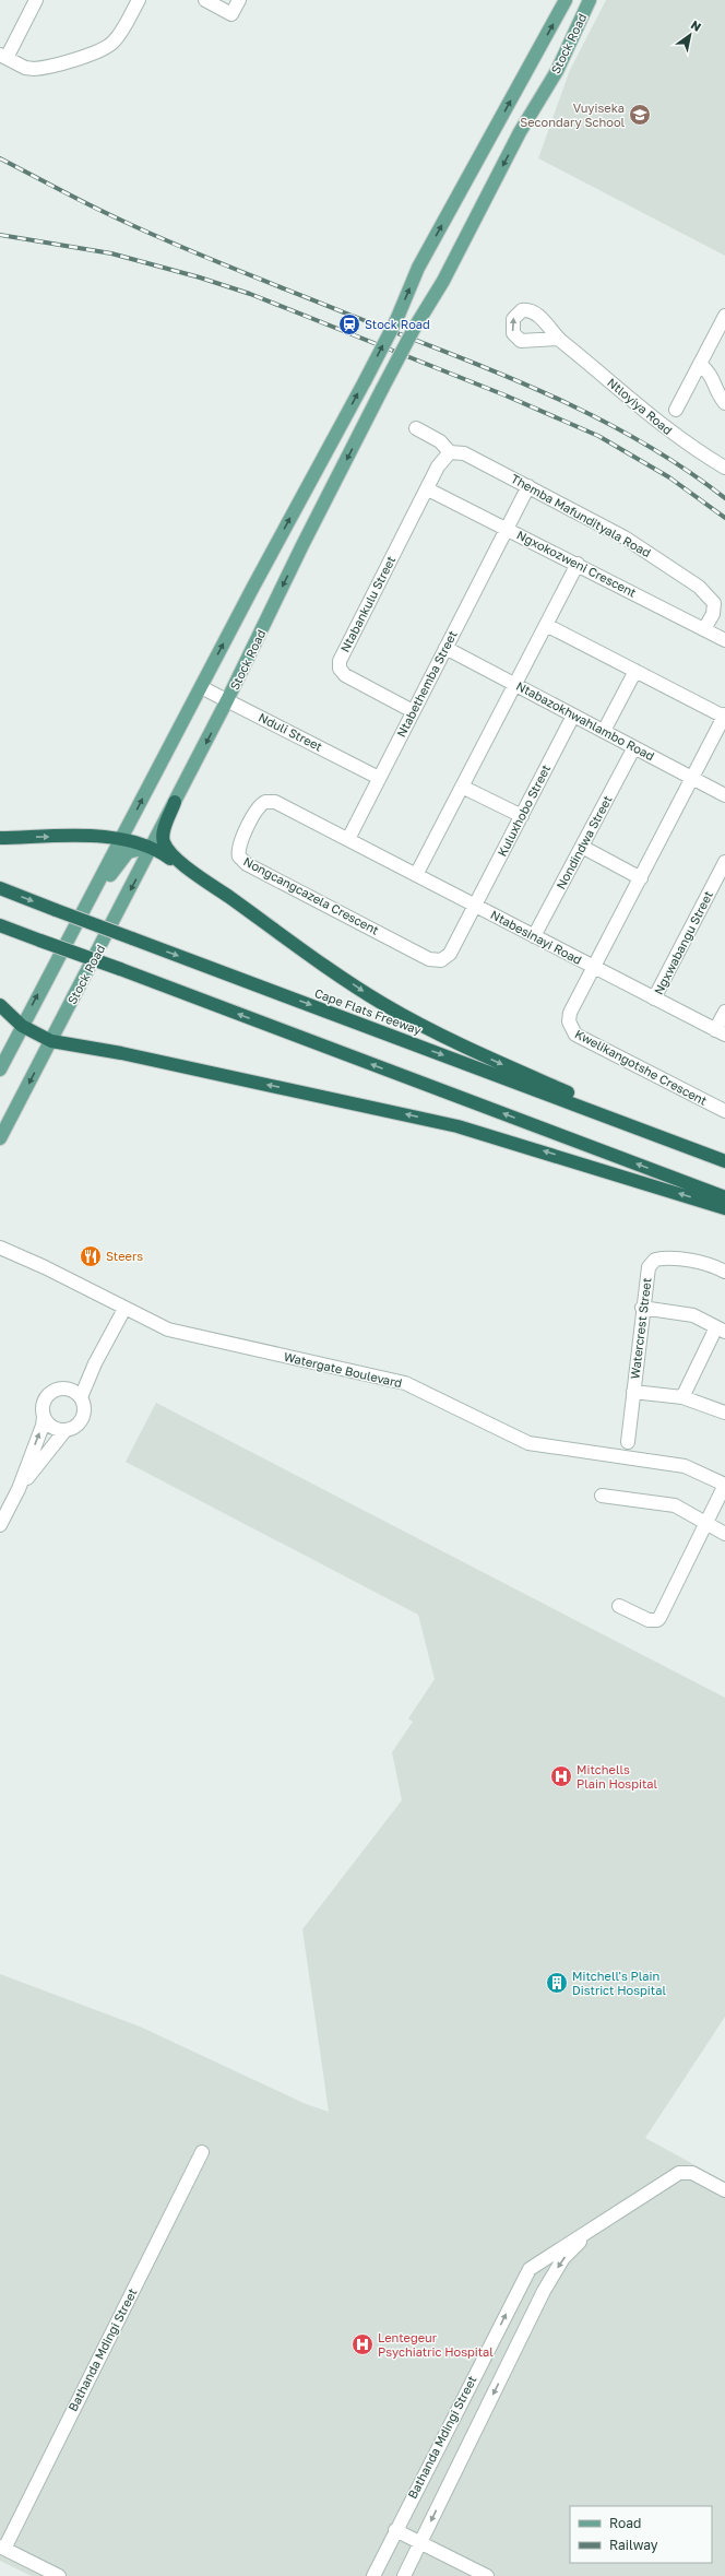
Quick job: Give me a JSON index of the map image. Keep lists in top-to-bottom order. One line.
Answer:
{"streets":{"highway":["Cape Flats Freeway"],"main road":["Stock Road"],"street":["Ntloyiya Road","Themba Mafundityala Road","Ngxokozweni Crescent","Ntabankulu Street","Ntabethemba Street","Ntabazokhwahlambo Road","Nduli Street","Kuluxhobo Street","Nondindwa Street","Nongcangcazela Crescent","Ntabesinayi Road","Ngxwabangu Street","Kwelikangotshe Crescent","Watercrest Street","Watergate Boulevard","Bathanda Mdingi Street"]},"crossings":[["Stock Road","Nduli Street"],["Themba Mafundityala Road","Ngxokozweni Crescent"],["Themba Mafundityala Road","Ntabethemba Street"],["Ngxokozweni Crescent","Ntabankulu Street"],["Ngxokozweni Crescent","Ntabethemba Street"],["Ntabankulu Street","Ntabethemba Street"],["Ntabethemba Street","Ntabazokhwahlambo Road"],["Ntabethemba Street","Nduli Street"],["Ntabethemba Street","Nongcangcazela Crescent"],["Ntabethemba Street","Ntabesinayi Road"],["Ntabazokhwahlambo Road","Kuluxhobo Street"],["Ntabazokhwahlambo Road","Nondindwa Street"],["Kuluxhobo Street","Nongcangcazela Crescent"],["Kuluxhobo Street","Ntabesinayi Road"],["Nondindwa Street","Ntabesinayi Road"],["Nongcangcazela Crescent","Ntabesinayi Road"],["Ntabesinayi Road","Ngxwabangu Street"],["Ntabesinayi Road","Kwelikangotshe Crescent"]],"places":{"school or university":["Vuyiseka Secondary School"],"station":["Stock Road"],"restaurant":["Steers"],"hospital":["Mitchells Plain Hospital","Lentegeur Psychiatric Hospital"],"building":["Mitchell's Plain District Hospital"]},"legend":["Road","Railway"],"north":"top right"}
